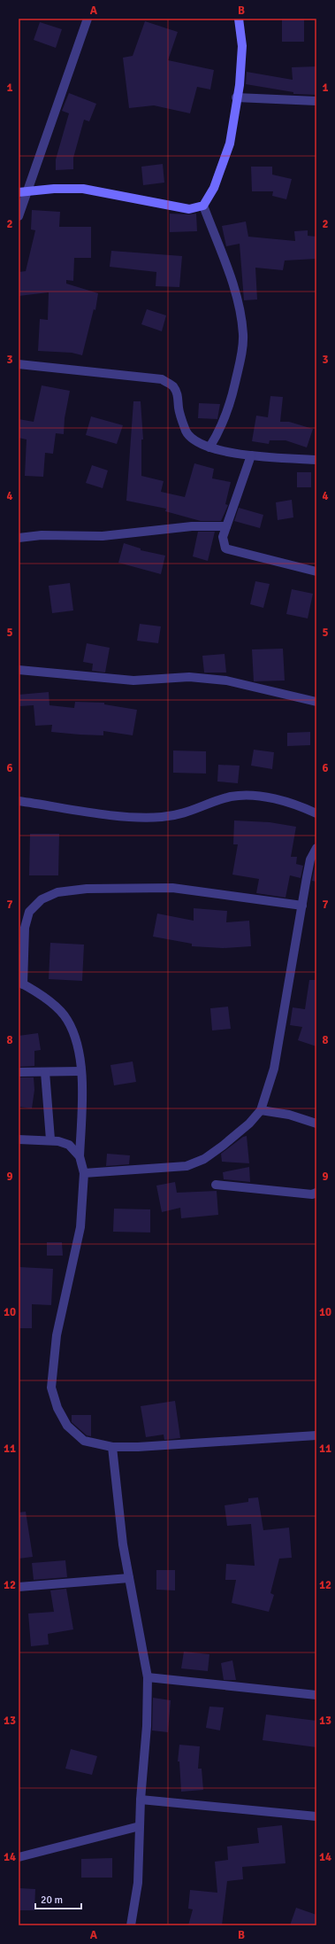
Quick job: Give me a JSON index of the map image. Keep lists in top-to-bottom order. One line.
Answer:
{"scale_bar":"20 m","grid":{"columns":["A","B"],"rows":["1","2","3","4","5","6","7","8","9","10","11","12","13","14"]}}
